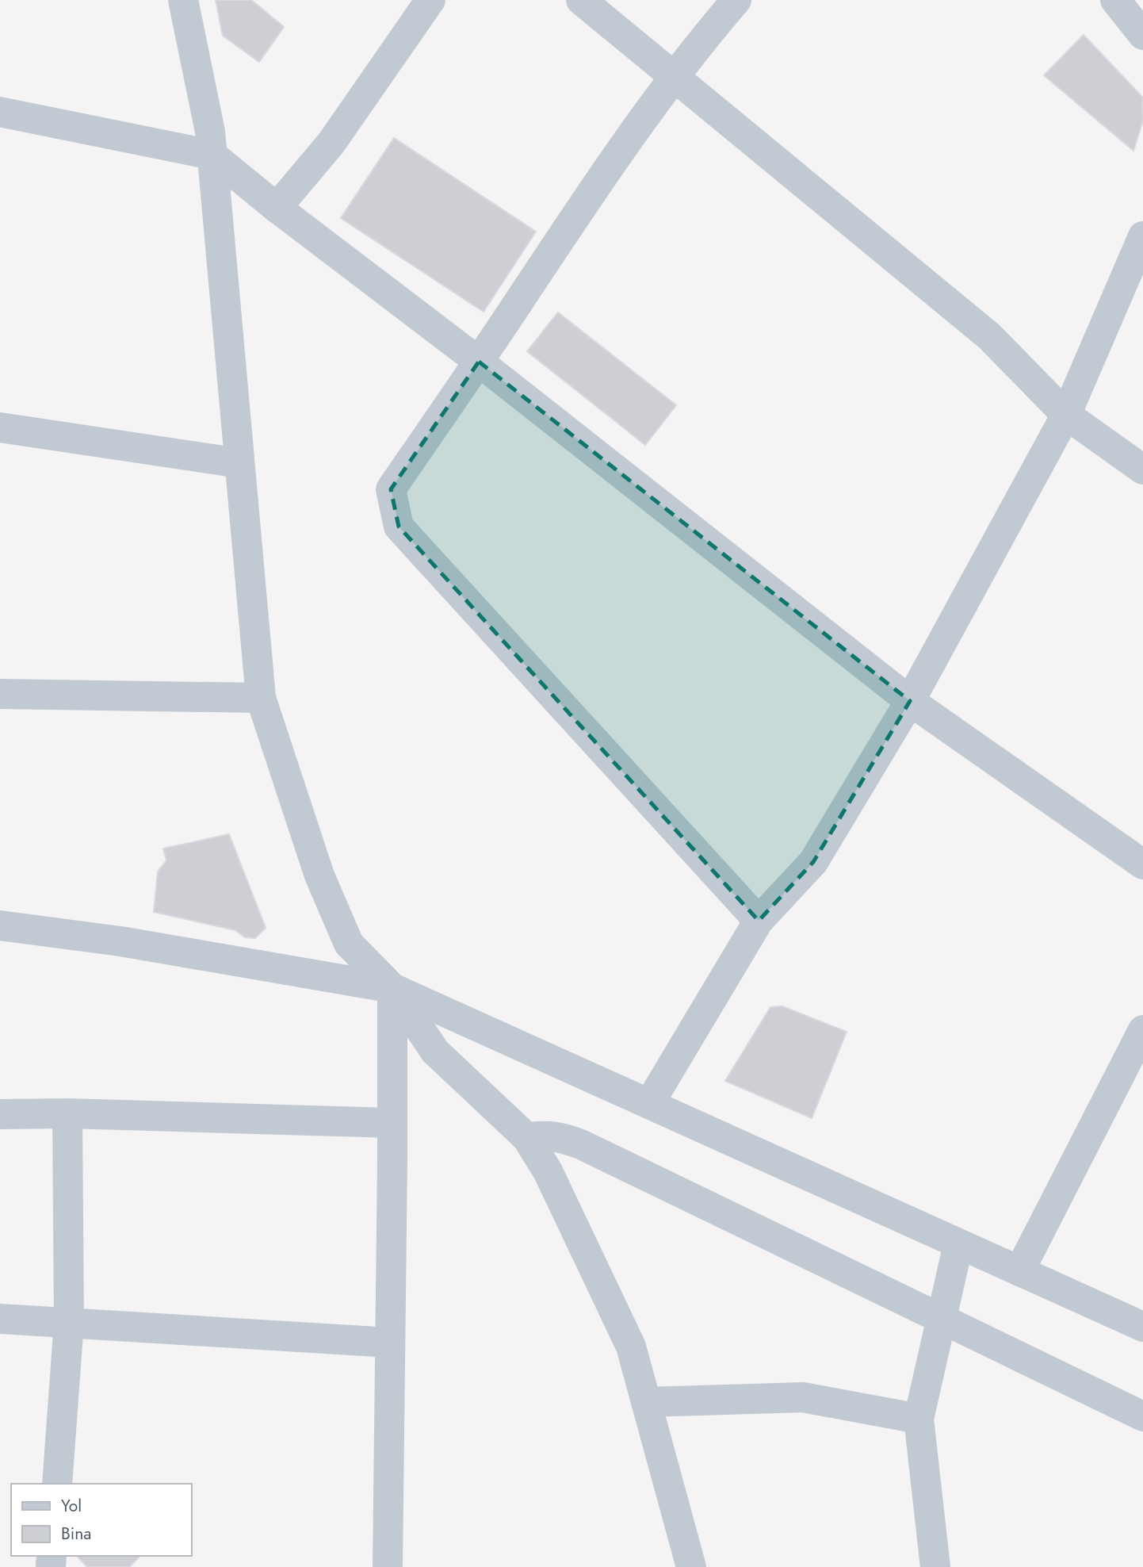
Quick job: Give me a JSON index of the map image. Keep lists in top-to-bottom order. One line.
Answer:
{"legend":["Yol","Bina"]}
